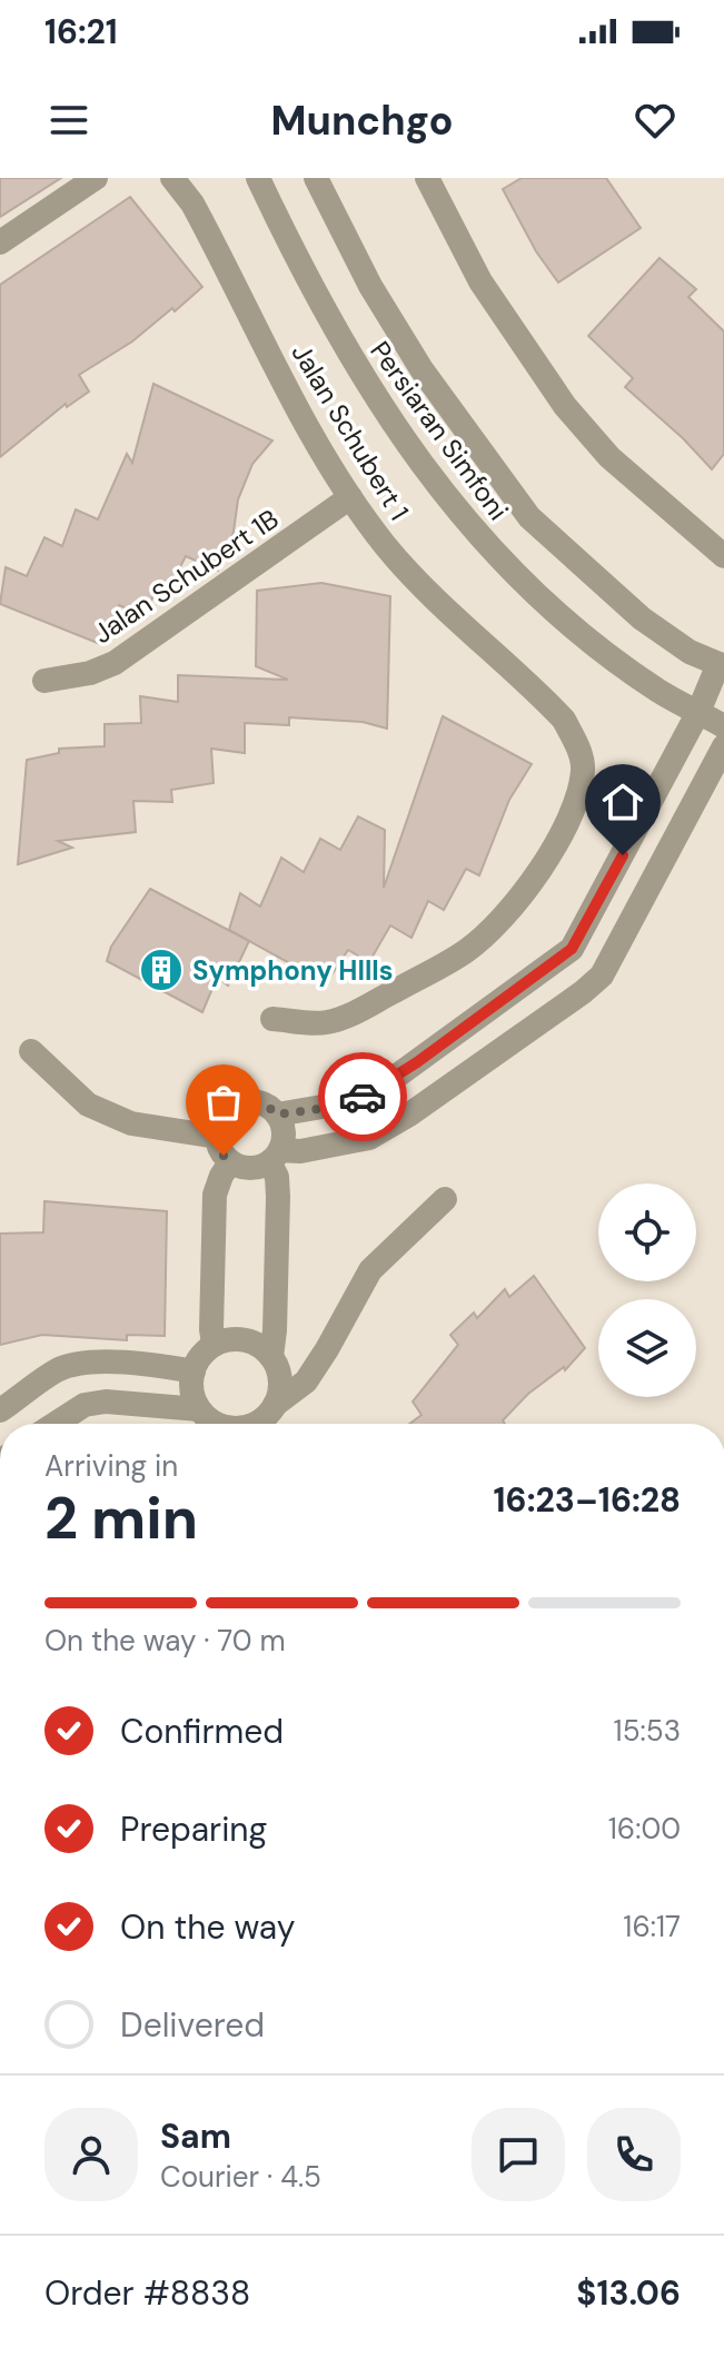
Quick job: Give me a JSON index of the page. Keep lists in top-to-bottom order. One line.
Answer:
{"streets":{"street":["Persiaran Simfoni","Jalan Schubert 1","Jalan Schubert 1B"]},"crossings":[["Jalan Schubert 1","Jalan Schubert 1B"]],"places":{"building":["Symphony HIlls"]},"page":{"status":"16:21","header":"Munchgo","heading":["2 min","Arriving in","16:23–16:28"],"panel":["Sam","Courier · 4.5","Order #8838","$13.06"],"bar":"On the way · 70 m","list":[["Confirmed","15:53"],["Preparing","16:00"],["On the way","16:17"],"Delivered"]}}
